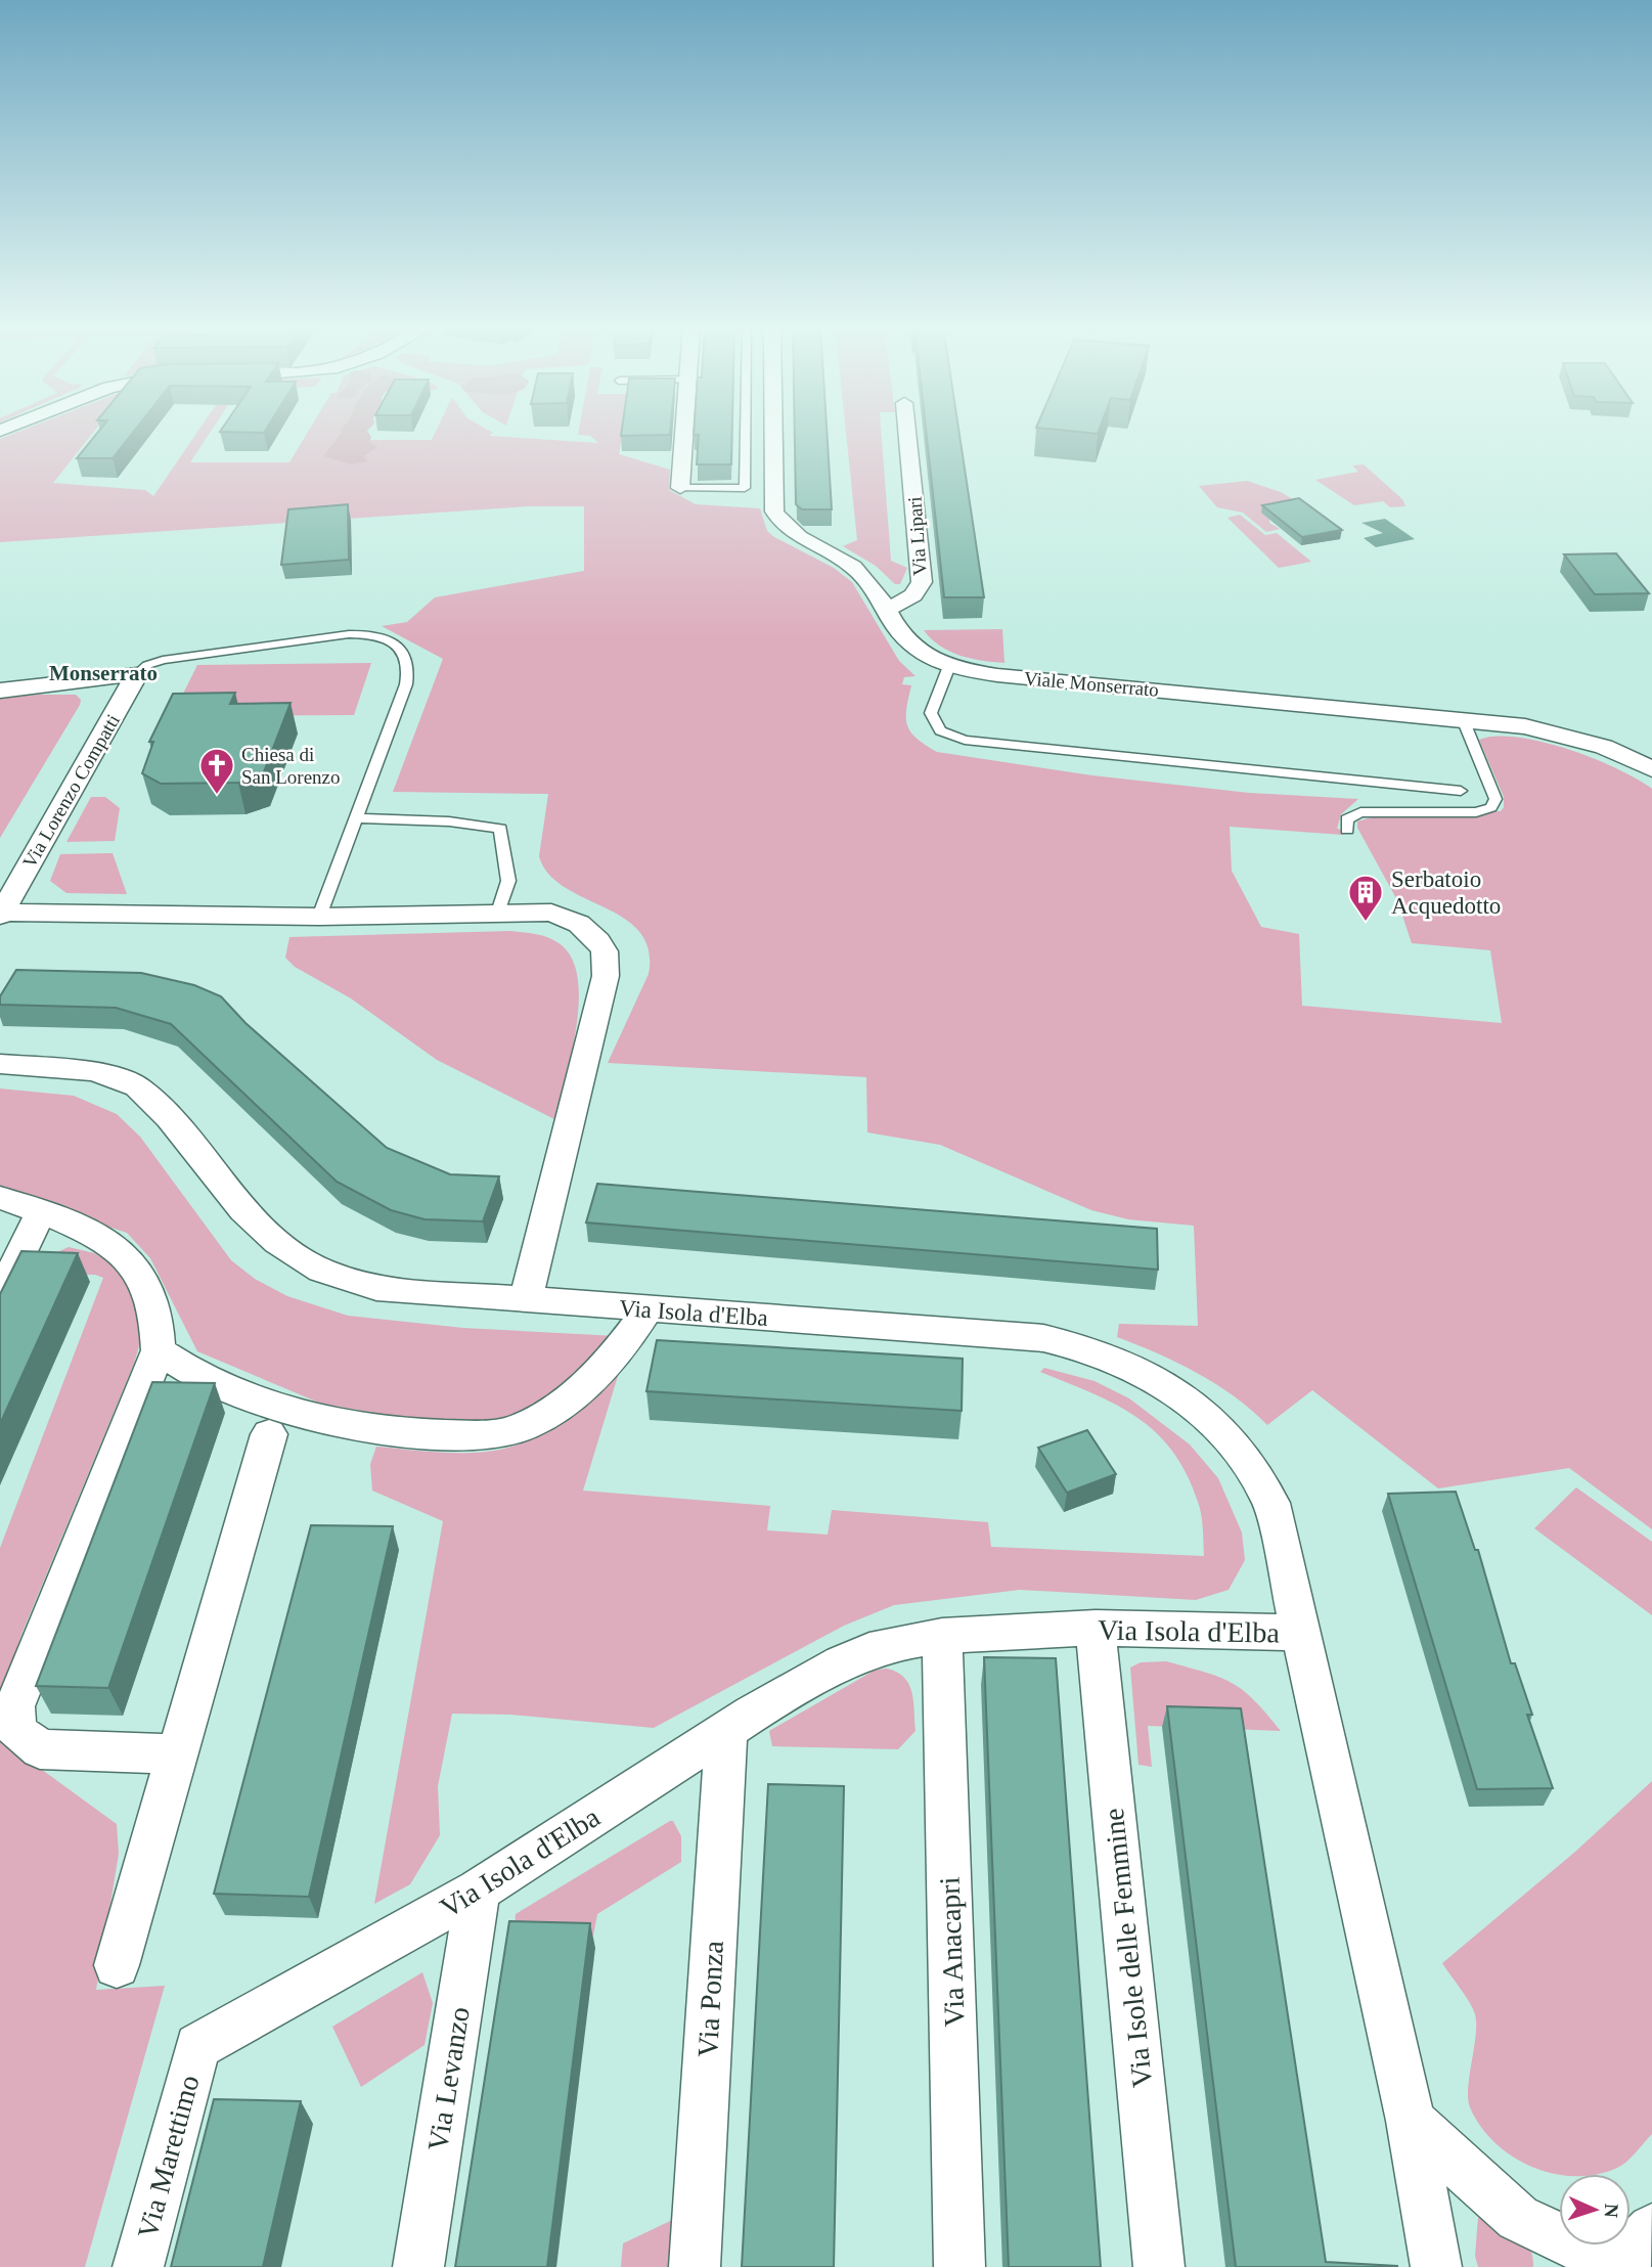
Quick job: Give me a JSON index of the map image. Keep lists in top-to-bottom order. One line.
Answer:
{"streets":{"street":["Via Lipari","Viale Monserrato","Via Lorenzo Compatti","Via Isola d'Elba","Via Isole delle Femmine","Via Anacapri","Via Ponza","Via Levanzo","Via Marettimo"]},"crossings":[["Via Lipari","Viale Monserrato"],["Via Isola d'Elba","Via Isole delle Femmine"],["Via Isola d'Elba","Via Anacapri"],["Via Isola d'Elba","Via Ponza"],["Via Isola d'Elba","Via Levanzo"],["Via Isola d'Elba","Via Marettimo"]],"districts":["Monserrato"],"places":{"church":["Chiesa di San Lorenzo"],"building":["Serbatoio Acquedotto"]},"north":"right"}
